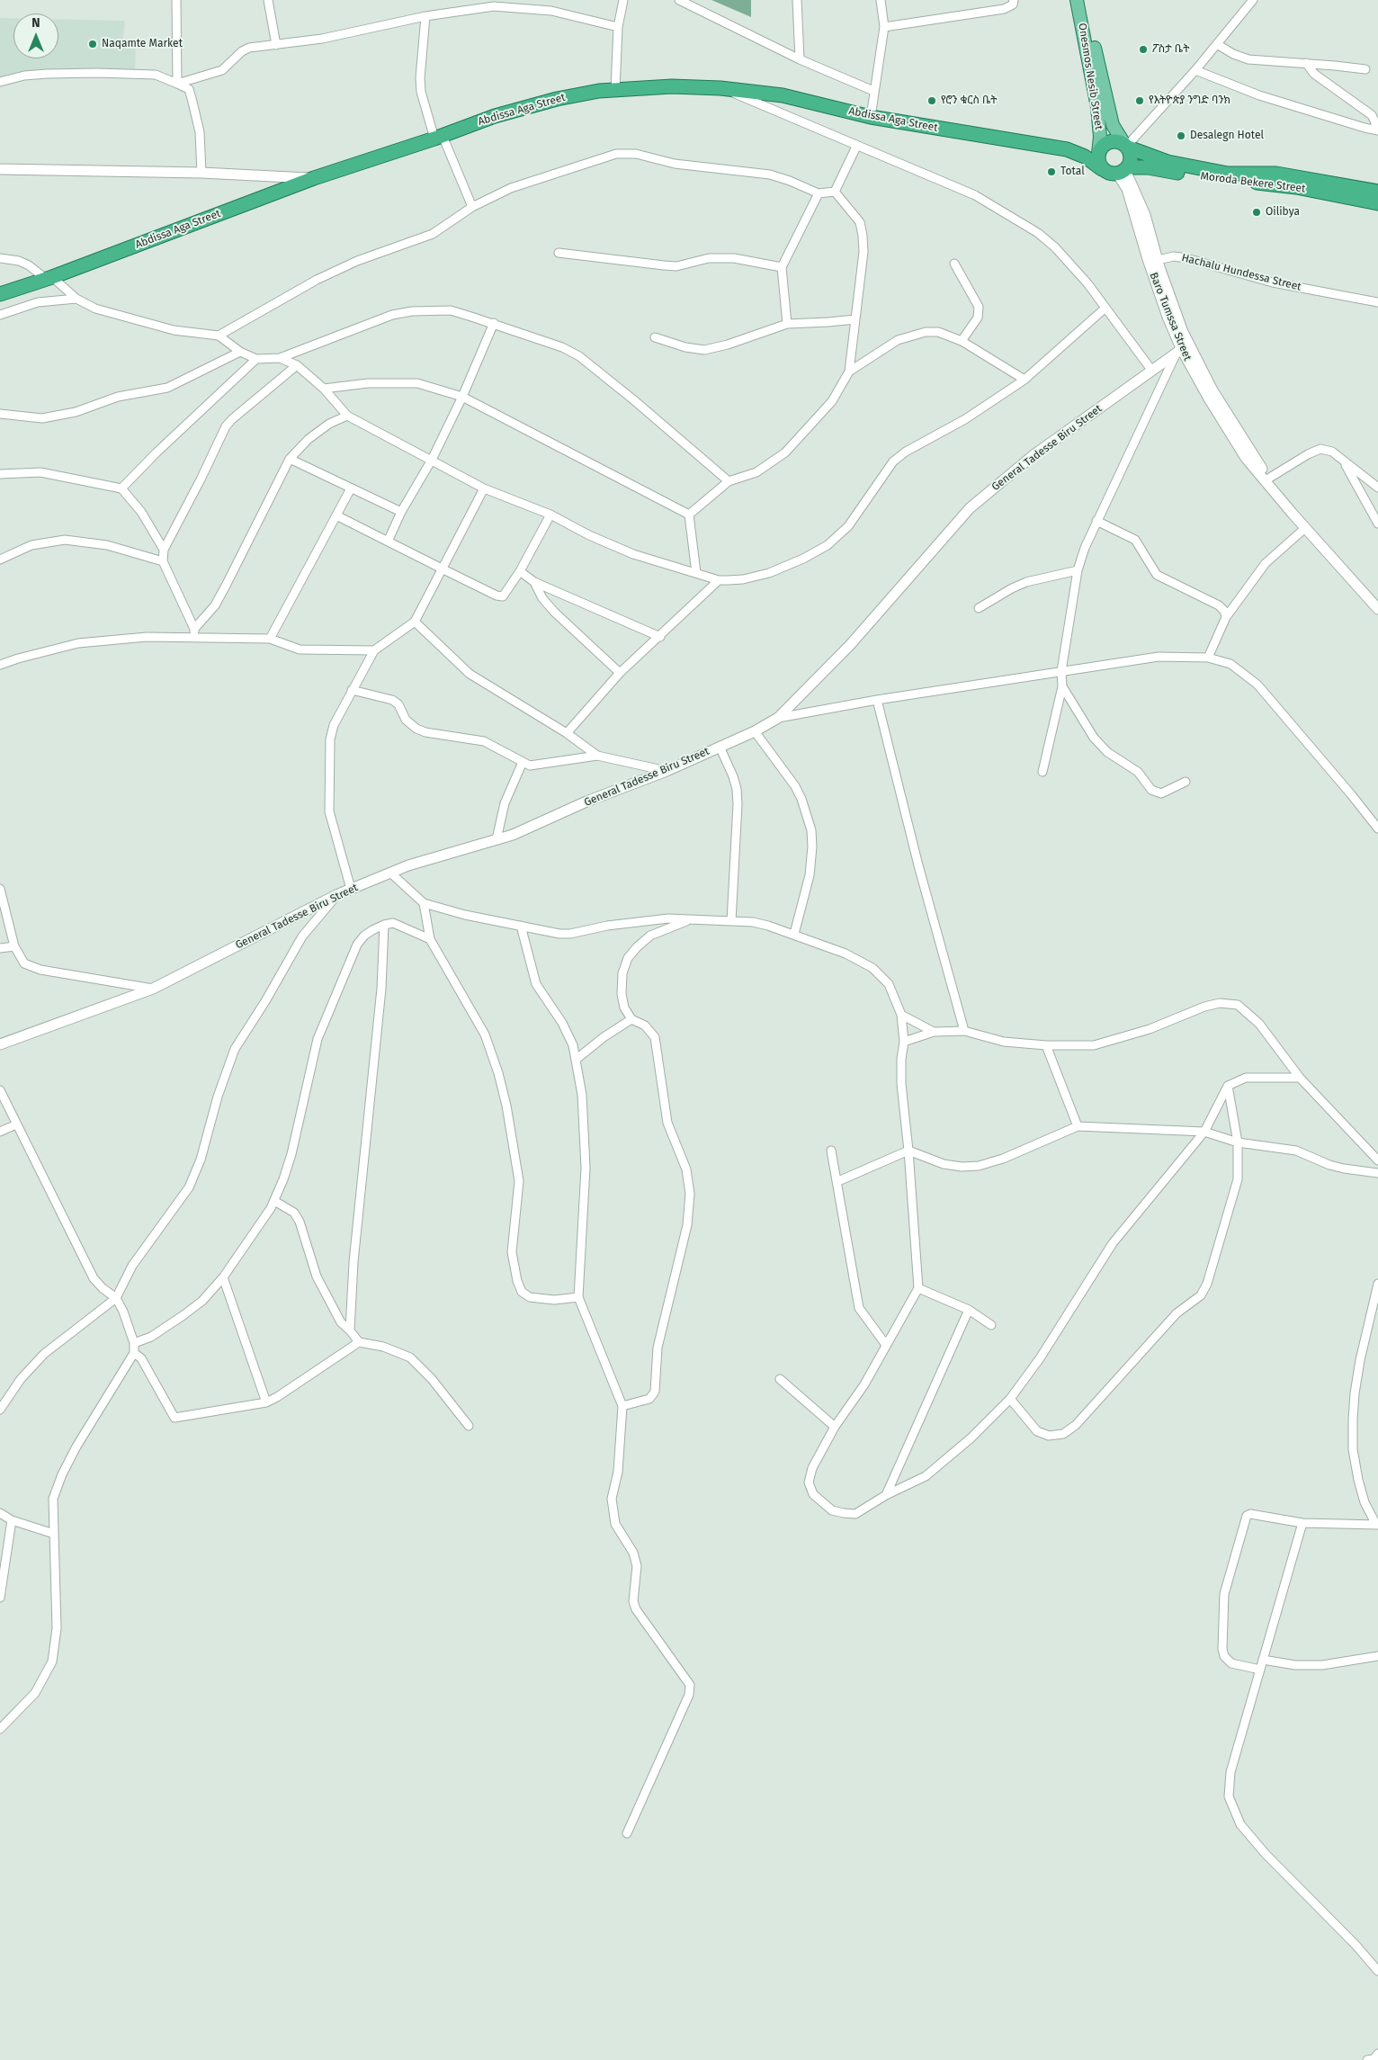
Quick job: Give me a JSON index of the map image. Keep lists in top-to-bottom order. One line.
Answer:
{"streets":{"highway":["Abdissa Aga Street","Moroda Bekere Street"],"main road":["Onesmos Nesib Street"],"street":["Hachalu Hundessa Street","Baro Tumssa Street","General Tadesse Biru Street"]},"crossings":[["Onesmos Nesib Street","Moroda Bekere Street"],["Onesmos Nesib Street","Baro Tumssa Street"],["Moroda Bekere Street","Baro Tumssa Street"],["Hachalu Hundessa Street","Baro Tumssa Street"],["Baro Tumssa Street","General Tadesse Biru Street"]],"places":["Naqamte Market","ፖስታ ቤት","የሮን ቁርስ ቤት","የእትዮጵያ ንግድ ባንክ","Desalegn Hotel","Total","Oilibya"],"north":"top"}
